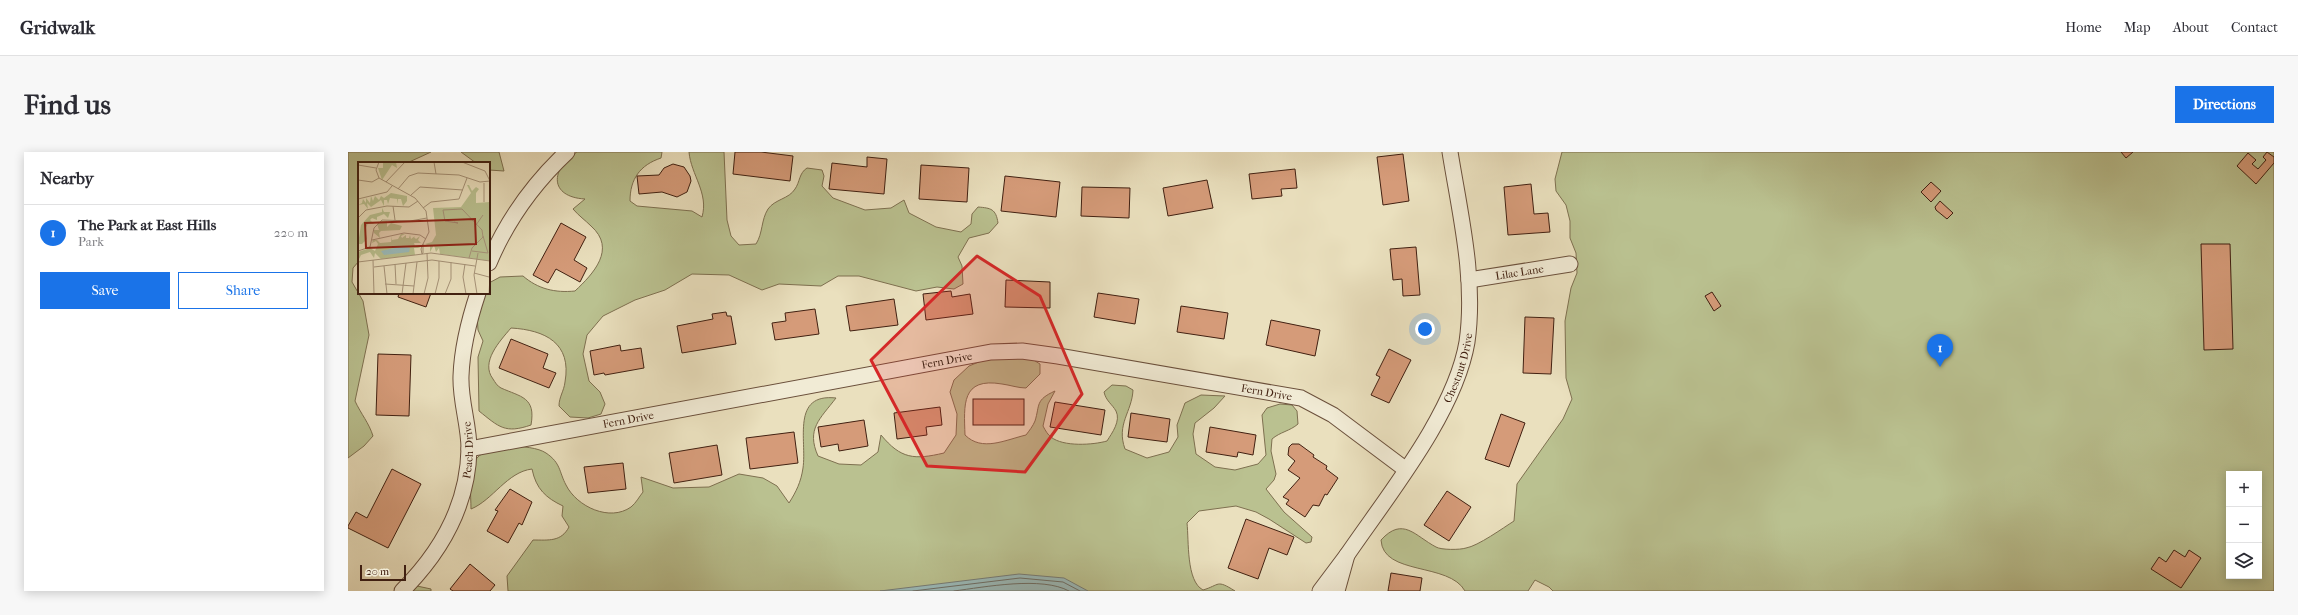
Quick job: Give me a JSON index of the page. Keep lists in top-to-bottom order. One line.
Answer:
{"streets":{"street":["Lilac Lane","Fern Drive","Chestnut Drive","Peach Drive"]},"crossings":[["Lilac Lane","Chestnut Drive"],["Fern Drive","Chestnut Drive"],["Fern Drive","Peach Drive"]],"scale_bar":"20 m","page":{"header":"Gridwalk","nav":["Home","Map","About","Contact"],"buttons":["Directions",["Save","Share"]],"title":"Find us","heading":"Nearby","list":[{"mark":"1","name":"The Park at East Hills","note":"Park","value":"220 m"}],"pins":"1","map_buttons":["+","−"],"scale":"20 m"}}
